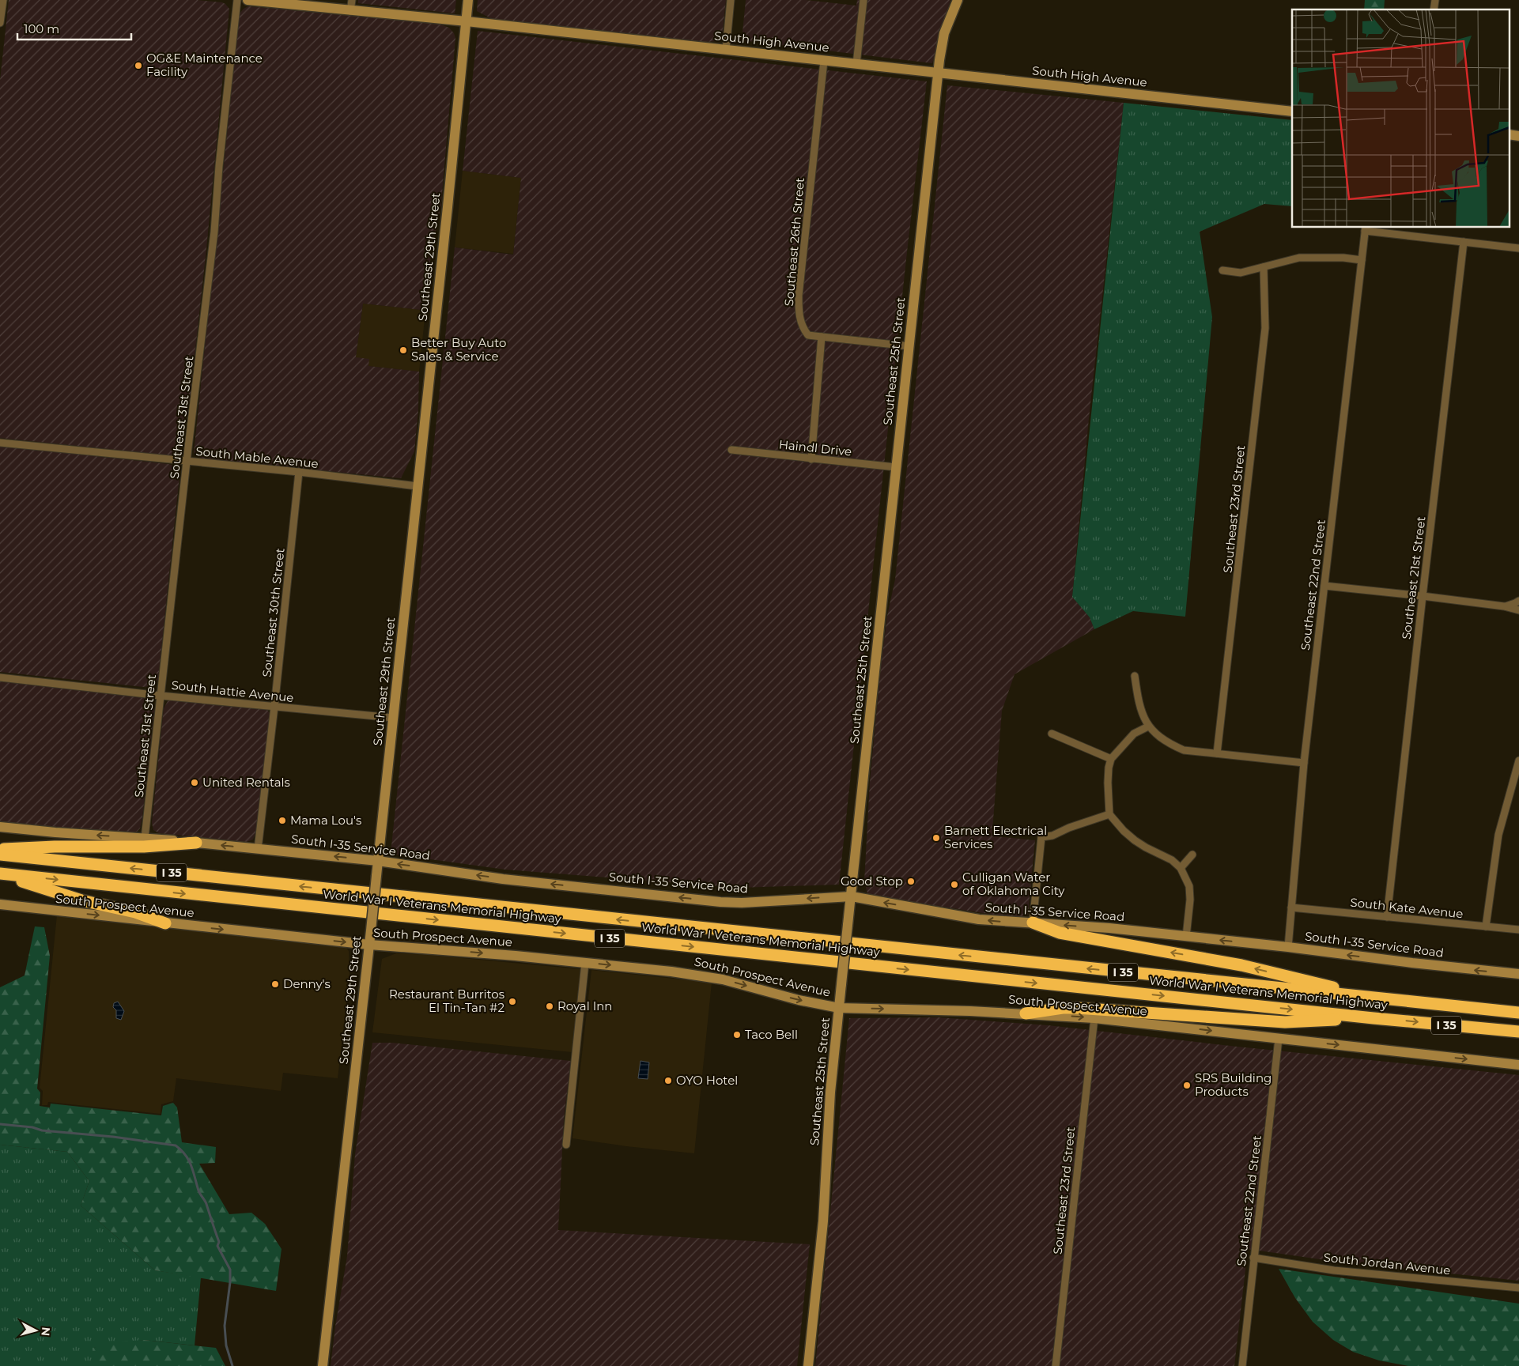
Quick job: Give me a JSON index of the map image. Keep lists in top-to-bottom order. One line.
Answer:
{"streets":{"highway":["I 35","World War I Veterans Memorial Highway"],"main road":["South High Avenue","Southeast 29th Street","Southeast 25th Street","South I-35 Service Road","South Prospect Avenue"],"street":["Southeast 26th Street","Southeast 31st Street","Haindl Drive","South Mable Avenue","Southeast 23rd Street","Southeast 21st Street","Southeast 22nd Street","Southeast 30th Street","South Hattie Avenue","South Kate Avenue","South Jordan Avenue"]},"crossings":[["South High Avenue","Southeast 26th Street"],["South High Avenue","Southeast 29th Street"],["South High Avenue","Southeast 25th Street"],["Southeast 26th Street","Southeast 25th Street"],["Southeast 29th Street","South Mable Avenue"],["Southeast 29th Street","South Hattie Avenue"],["Southeast 29th Street","South I-35 Service Road"],["Southeast 29th Street","South Prospect Avenue"],["Southeast 25th Street","Haindl Drive"],["Southeast 25th Street","South I-35 Service Road"],["Southeast 25th Street","South Prospect Avenue"],["Southeast 31st Street","South Mable Avenue"],["Southeast 31st Street","South Hattie Avenue"],["Southeast 31st Street","South I-35 Service Road"],["South Mable Avenue","Southeast 30th Street"],["Southeast 23rd Street","South Prospect Avenue"],["Southeast 21st Street","South Kate Avenue"],["Southeast 22nd Street","South I-35 Service Road"],["Southeast 22nd Street","South Prospect Avenue"],["Southeast 22nd Street","South Kate Avenue"],["Southeast 22nd Street","South Jordan Avenue"],["Southeast 30th Street","South Hattie Avenue"],["Southeast 30th Street","South I-35 Service Road"]],"one_way":["South I-35 Service Road","South Prospect Avenue"],"places":["OG&E Maintenance Facility","Better Buy Auto Sales & Service","United Rentals","Mama Lou's","Barnett Electrical Services","Good Stop","Culligan Water of Oklahoma City","Denny's","Restaurant Burritos El Tin-Tan #2","Royal Inn","Taco Bell","OYO Hotel","SRS Building Products"],"scale_bar":"100 m","north":"right"}
